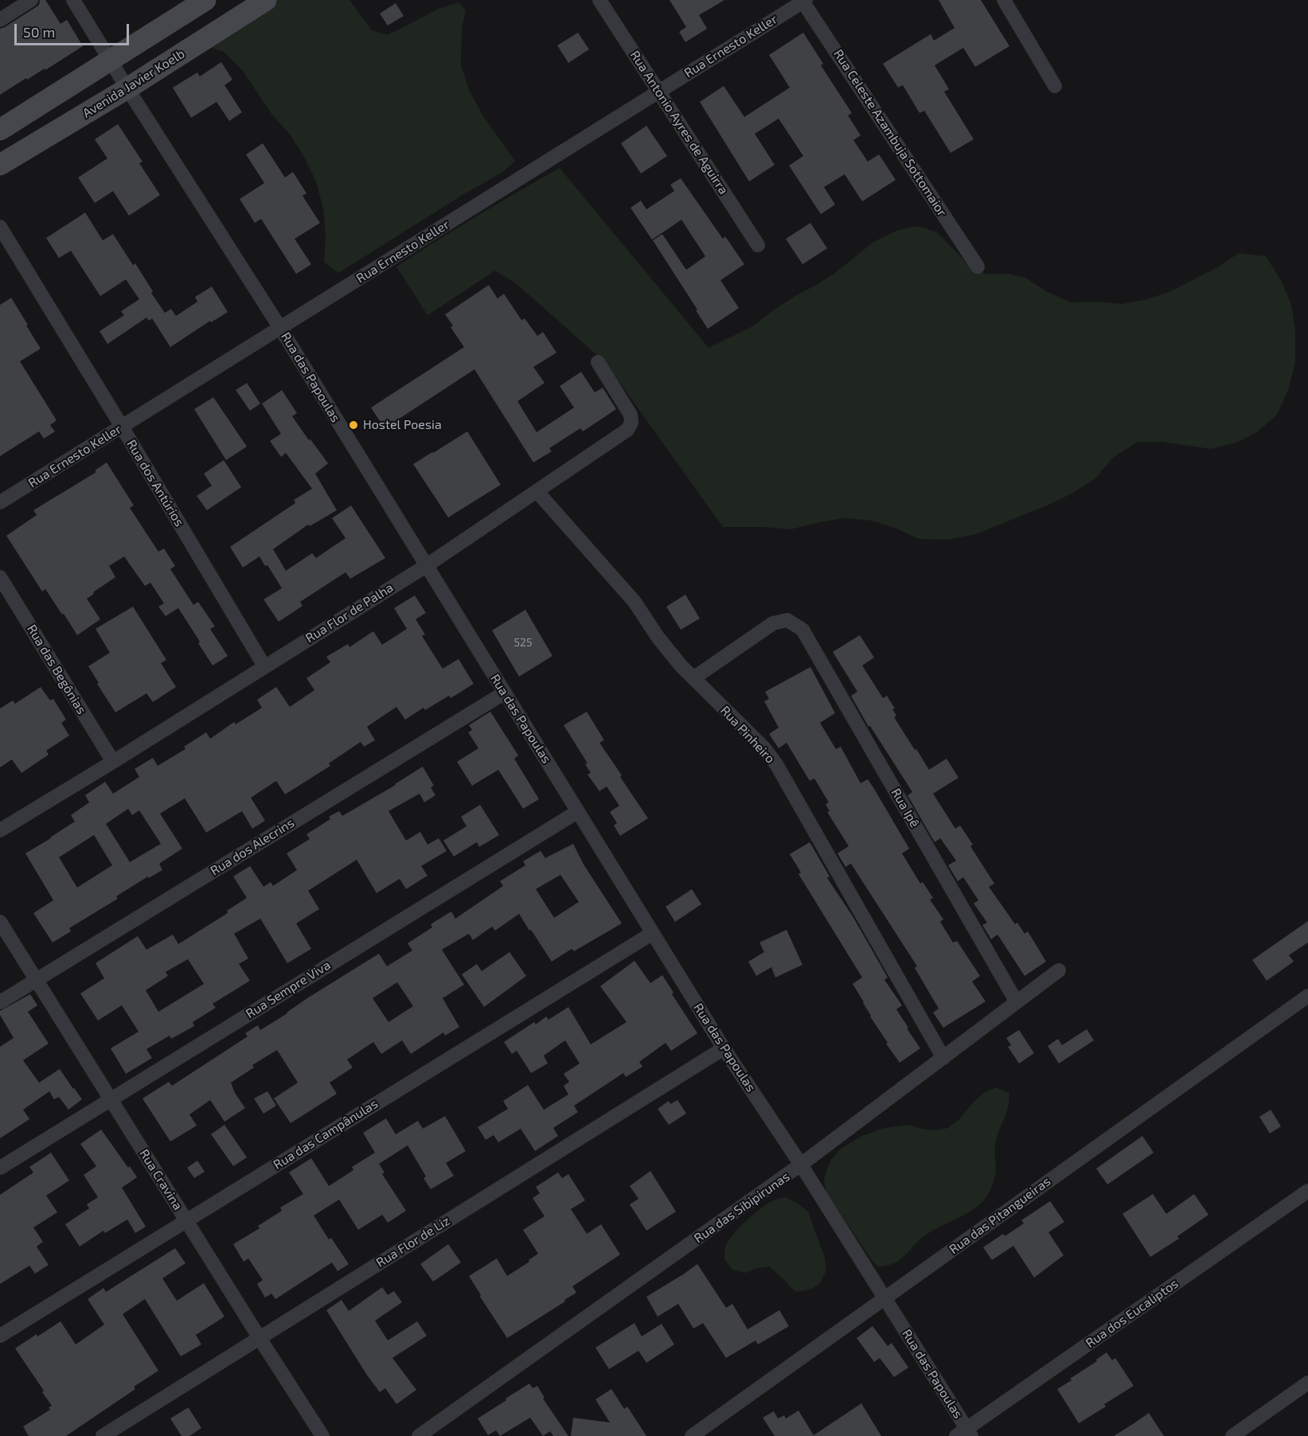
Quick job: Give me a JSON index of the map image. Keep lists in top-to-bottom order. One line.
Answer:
{"streets":{"street":["Rua Ernesto Keller","Avenida Javier Koelb","Rua Antonio Ayres de Aguirra","Rua Celeste Azambuja Sottomaior","Rua das Papoulas","Rua dos Antúrios","Rua Flor de Palha","Rua das Begônias","Rua Pinheiro","Rua Ipê","Rua dos Alecrins","Rua Sempre Viva","Rua das Campânulas","Rua Cravina","Rua das Sibipirunas","Rua das Pitangueiras","Rua Flor de Liz","Rua dos Eucaliptos"]},"crossings":[["Rua Ernesto Keller","Rua Antonio Ayres de Aguirra"],["Rua Ernesto Keller","Rua Celeste Azambuja Sottomaior"],["Rua Ernesto Keller","Rua das Papoulas"],["Rua Ernesto Keller","Rua dos Antúrios"],["Avenida Javier Koelb","Rua das Papoulas"],["Rua das Papoulas","Rua Flor de Palha"],["Rua das Papoulas","Rua dos Alecrins"],["Rua das Papoulas","Rua Sempre Viva"],["Rua das Papoulas","Rua das Campânulas"],["Rua das Papoulas","Rua das Sibipirunas"],["Rua das Papoulas","Rua das Pitangueiras"],["Rua das Papoulas","Rua Flor de Liz"],["Rua das Papoulas","Rua dos Eucaliptos"],["Rua dos Antúrios","Rua Flor de Palha"],["Rua Flor de Palha","Rua das Begônias"],["Rua Flor de Palha","Rua Pinheiro"],["Rua Pinheiro","Rua Ipê"],["Rua Pinheiro","Rua das Sibipirunas"],["Rua Ipê","Rua das Sibipirunas"],["Rua dos Alecrins","Rua Cravina"],["Rua Sempre Viva","Rua Cravina"],["Rua das Campânulas","Rua Cravina"],["Rua Cravina","Rua Flor de Liz"]],"places":["Hostel Poesia"],"house_numbers":["525"],"scale_bar":"50 m"}
